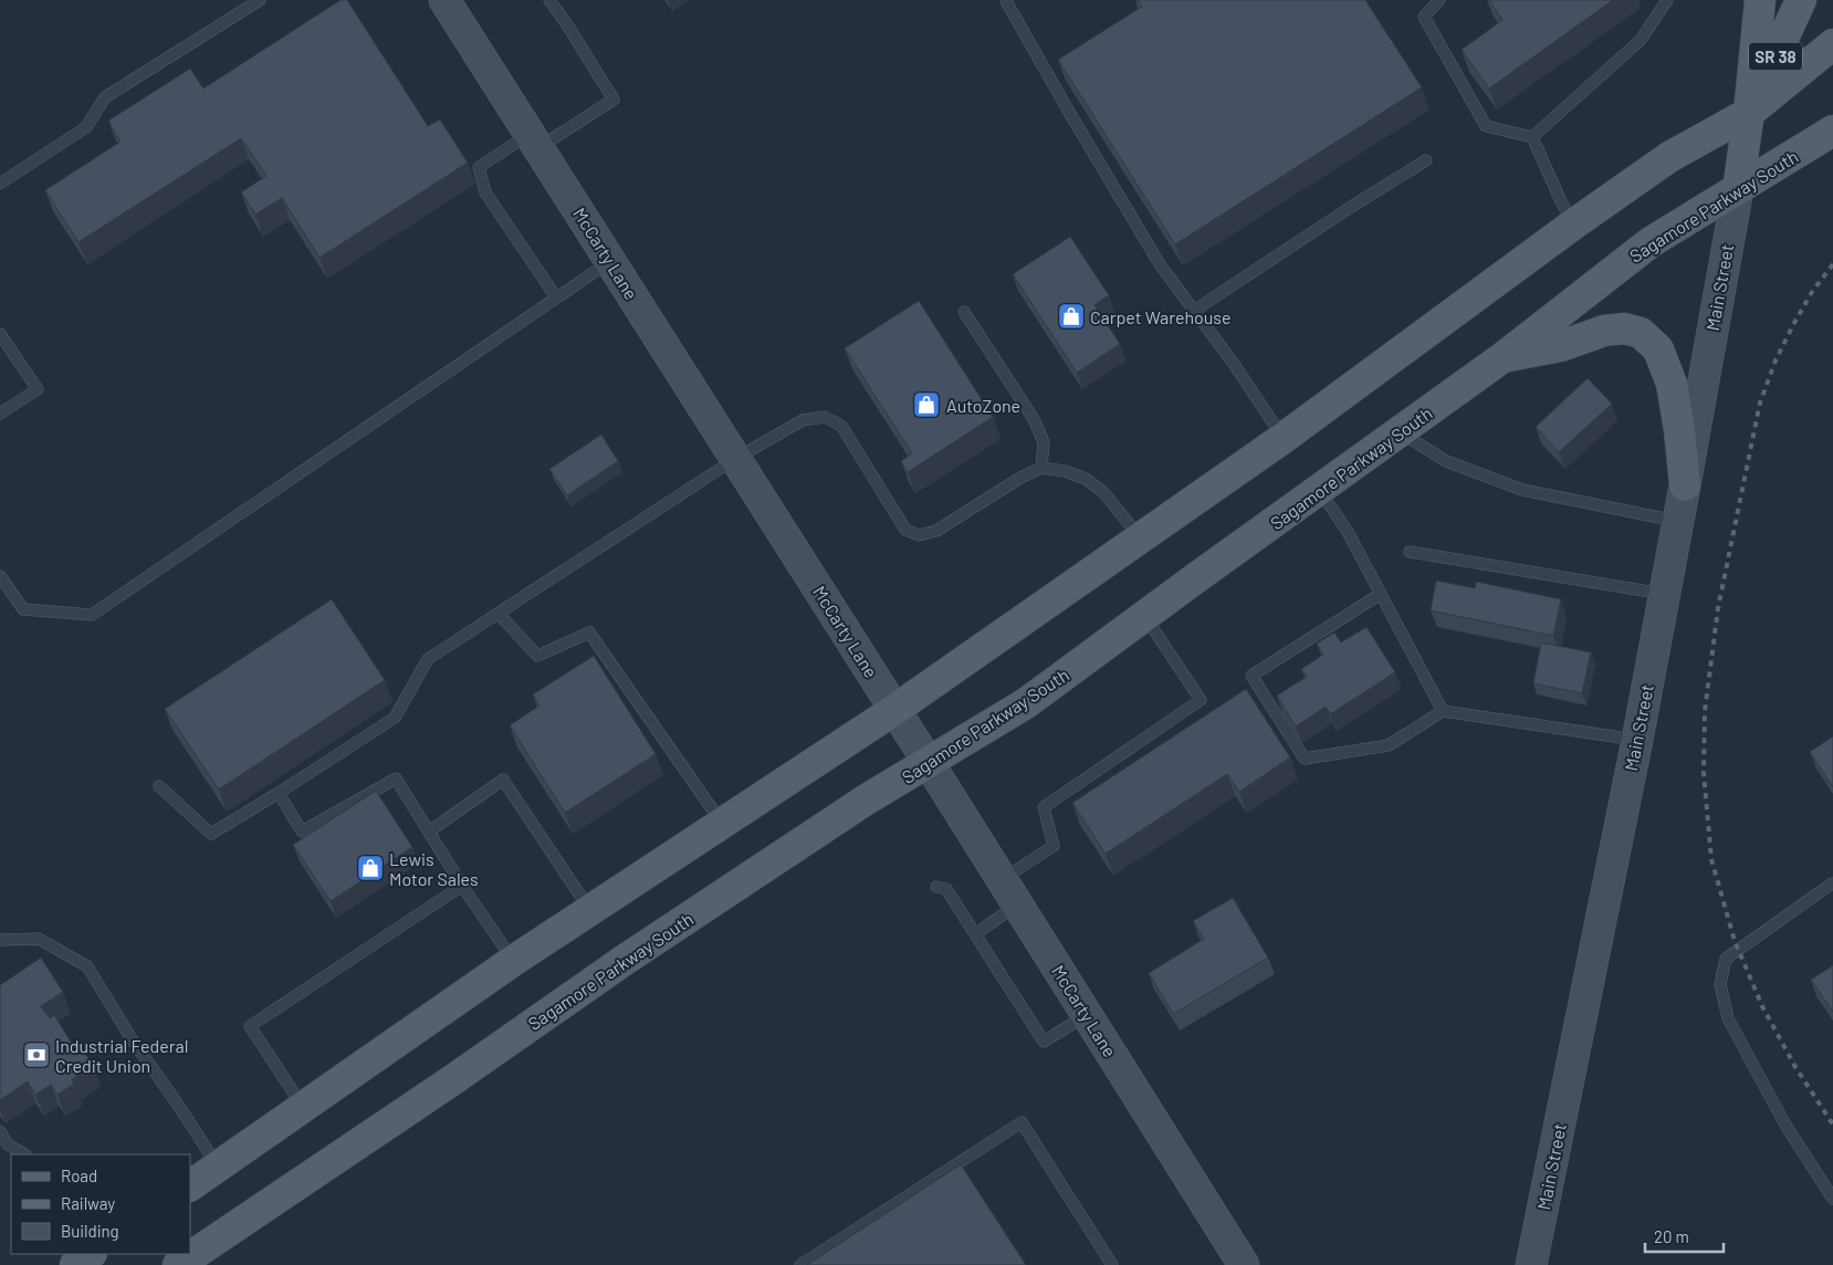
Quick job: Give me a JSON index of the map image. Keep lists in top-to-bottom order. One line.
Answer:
{"streets":{"main road":["SR 38","Sagamore Parkway South","McCarty Lane","Main Street"]},"crossings":[["SR 38","Sagamore Parkway South"],["SR 38","Main Street"],["Sagamore Parkway South","McCarty Lane"],["Sagamore Parkway South","Main Street"]],"places":{"shop":["Carpet Warehouse","AutoZone","Lewis Motor Sales"],"bank":["Industrial Federal Credit Union"]},"legend":["Road","Railway","Building"],"scale_bar":"20 m"}
